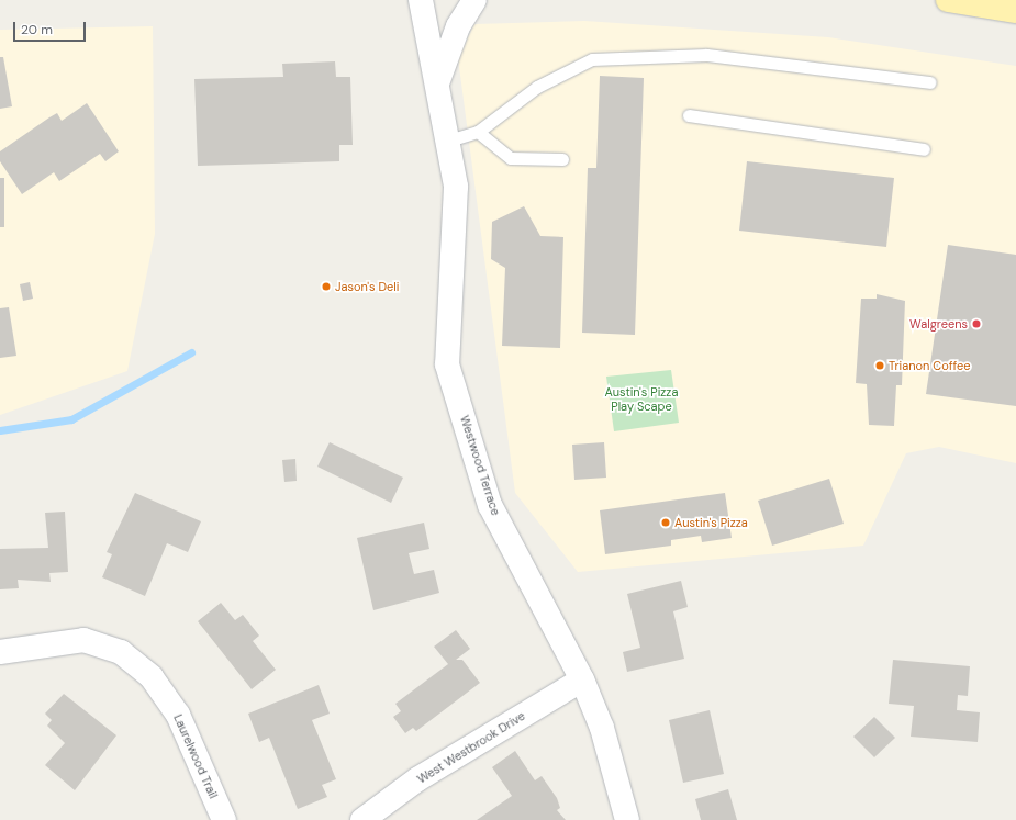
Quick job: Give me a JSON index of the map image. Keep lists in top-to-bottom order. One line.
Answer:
{"streets":{"street":["Westwood Terrace","West Westbrook Drive","Laurelwood Trail"]},"crossings":[["Westwood Terrace","West Westbrook Drive"]],"parks":["Austin's Pizza Play Scape"],"places":["Jason's Deli","Walgreens","Trianon Coffee","Austin's Pizza"],"scale_bar":"20 m"}
